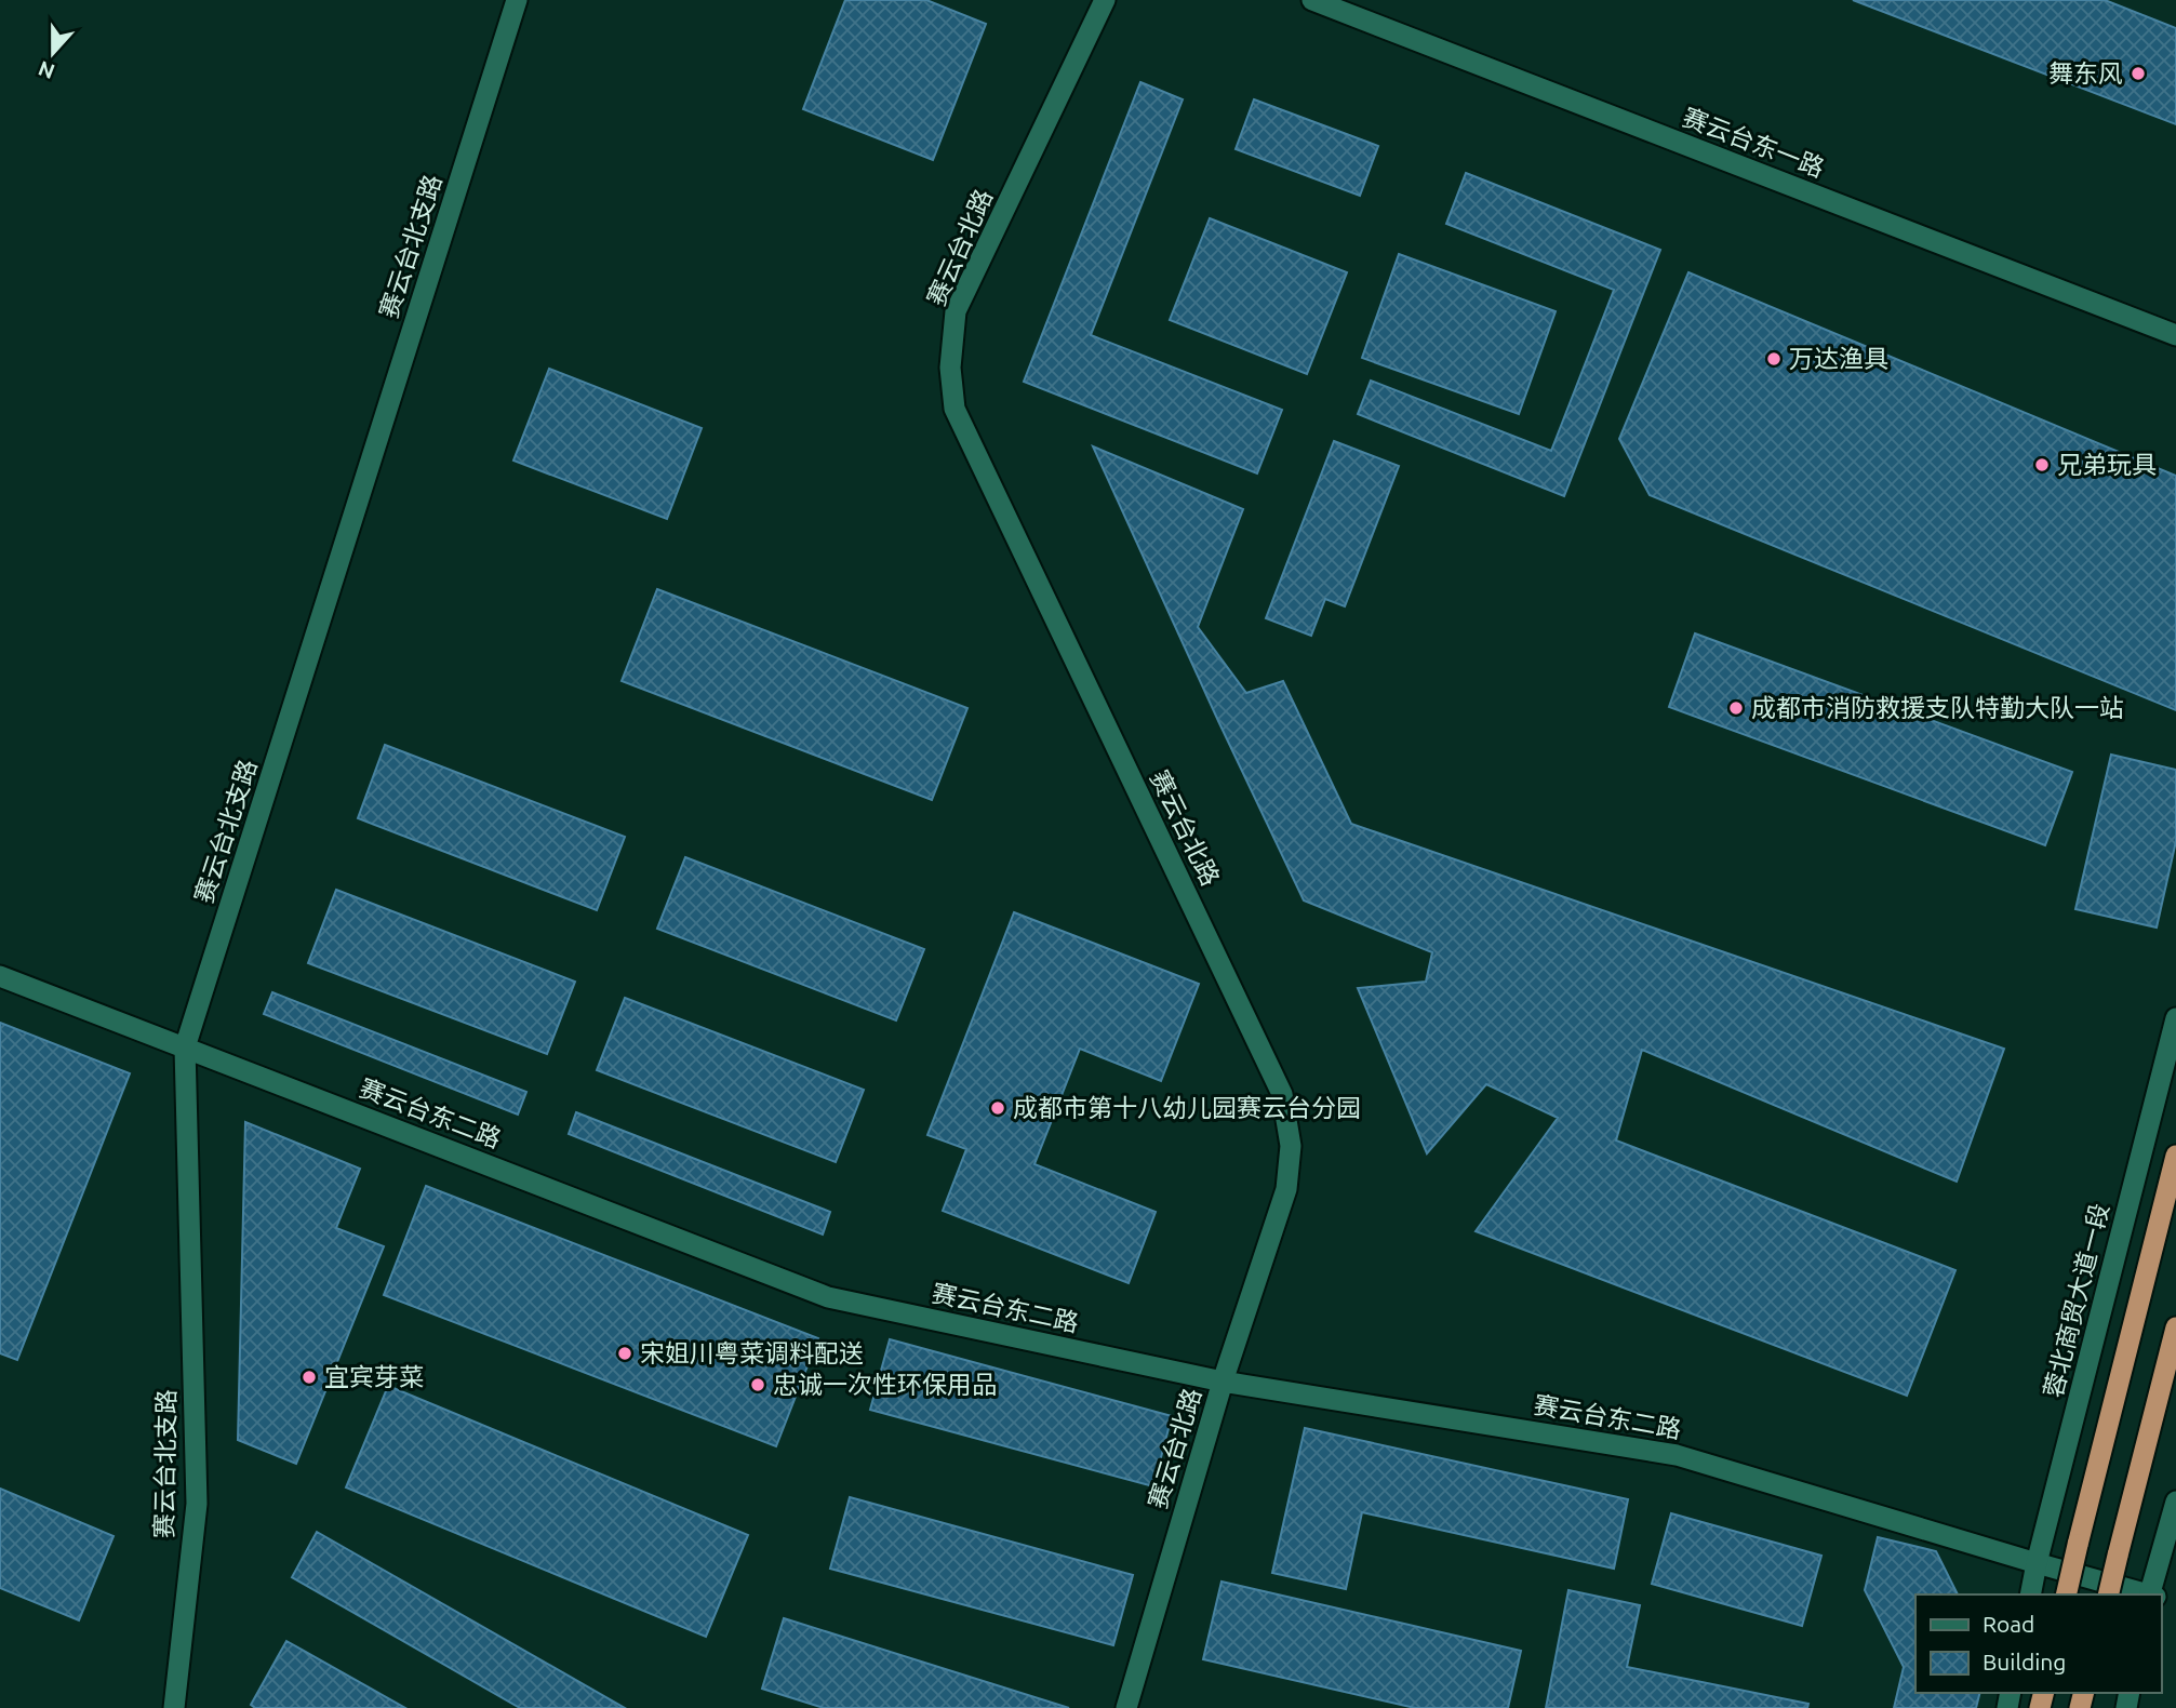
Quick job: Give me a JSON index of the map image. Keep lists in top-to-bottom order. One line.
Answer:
{"streets":{"street":["赛云台东一路","赛云台北支路","赛云台北路","赛云台东二路","蓉北商贸大道一段"]},"crossings":[["赛云台北支路","赛云台东二路"],["赛云台北路","赛云台东二路"],["赛云台东二路","蓉北商贸大道一段"]],"places":["舞东风","万达渔具","兄弟玩具","成都市消防救援支队特勤大队一站","成都市第十八幼儿园赛云台分园","宋姐川粤菜调料配送","宜宾芽菜","忠诚一次性环保用品"],"legend":["Road","Building"],"north":"bottom"}
